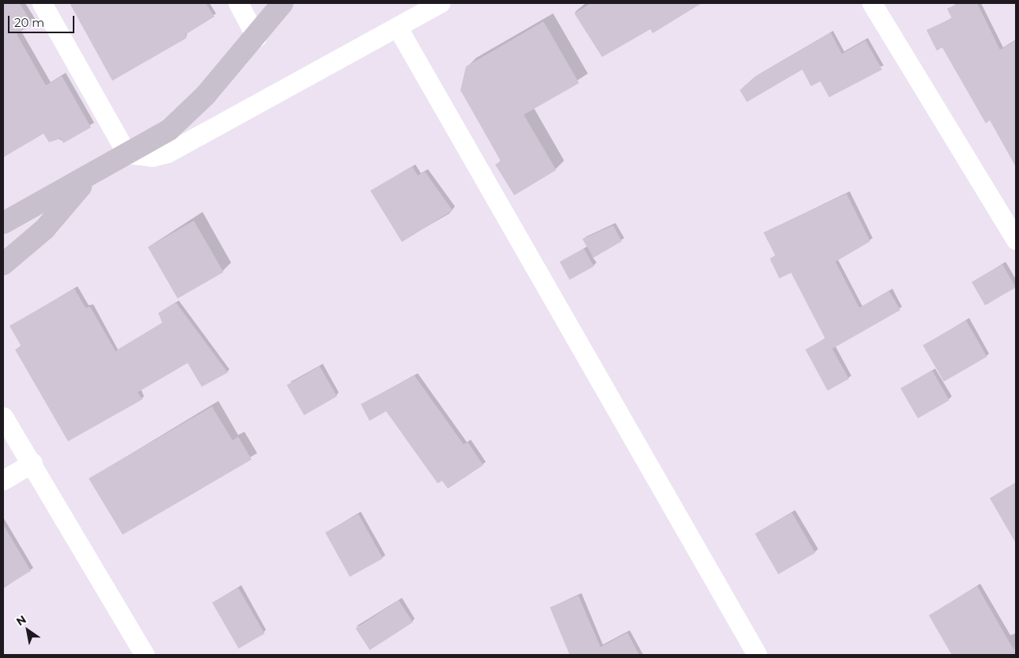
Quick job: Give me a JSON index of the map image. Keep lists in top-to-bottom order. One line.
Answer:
{"scale_bar":"20 m","north":"top left"}
